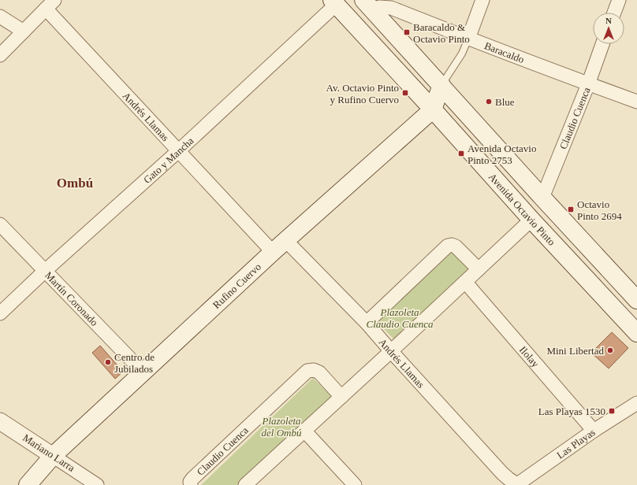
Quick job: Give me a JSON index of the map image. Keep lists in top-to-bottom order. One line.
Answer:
{"streets":{"main road":["Avenida Octavio Pinto","Rufino Cuervo"],"street":["Baracaldo","Andrés Llamas","Claudio Cuenca","Gato y Mancha","Martín Coronado","Ilolay","Las Playas","Mariano Larra"]},"crossings":[["Baracaldo","Claudio Cuenca"],["Andrés Llamas","Gato y Mancha"],["Andrés Llamas","Rufino Cuervo"],["Andrés Llamas","Las Playas"],["Gato y Mancha","Avenida Octavio Pinto"],["Gato y Mancha","Martín Coronado"],["Avenida Octavio Pinto","Rufino Cuervo"],["Rufino Cuervo","Martín Coronado"],["Rufino Cuervo","Mariano Larra"],["Ilolay","Las Playas"]],"districts":["Ombú"],"parks":["Plazoleta Claudio Cuenca","Plazoleta del Ombú"],"places":{"transit":["Baracaldo & Octavio Pinto","Av. Octavio Pinto y Rufino Cuervo","Avenida Octavio Pinto 2753","Octavio Pinto 2694","Las Playas 1530"],"other":["Blue","Mini Libertad","Centro de Jubilados"]},"north":"top"}
